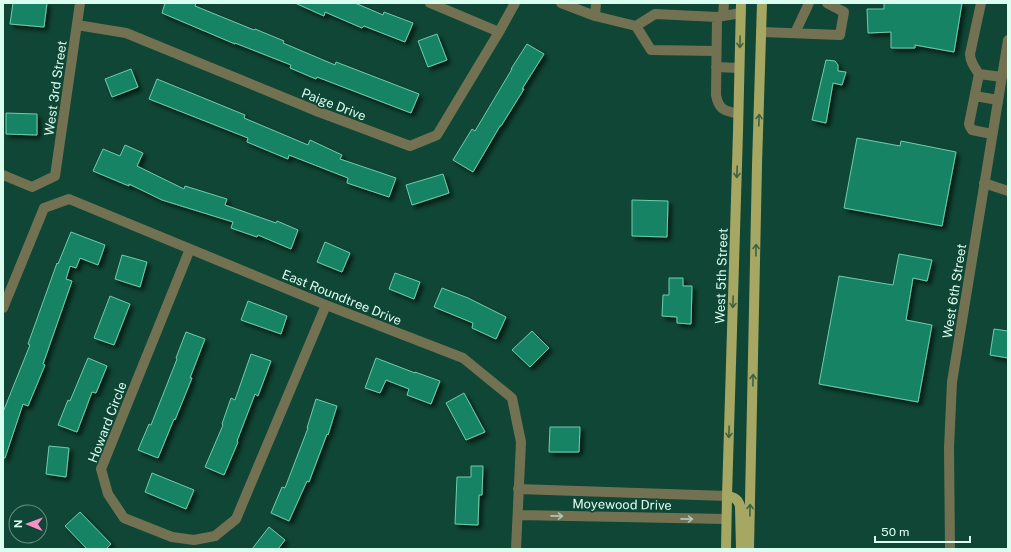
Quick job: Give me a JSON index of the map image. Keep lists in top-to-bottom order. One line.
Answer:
{"streets":{"main road":["West 5th Street"],"street":["West 3rd Street","Paige Drive","West 6th Street","East Roundtree Drive","Howard Circle","Moyewood Drive"]},"crossings":[["West 3rd Street","Paige Drive"],["West 5th Street","Moyewood Drive"],["East Roundtree Drive","Howard Circle"],["East Roundtree Drive","Moyewood Drive"]],"scale_bar":"50 m","north":"left"}
